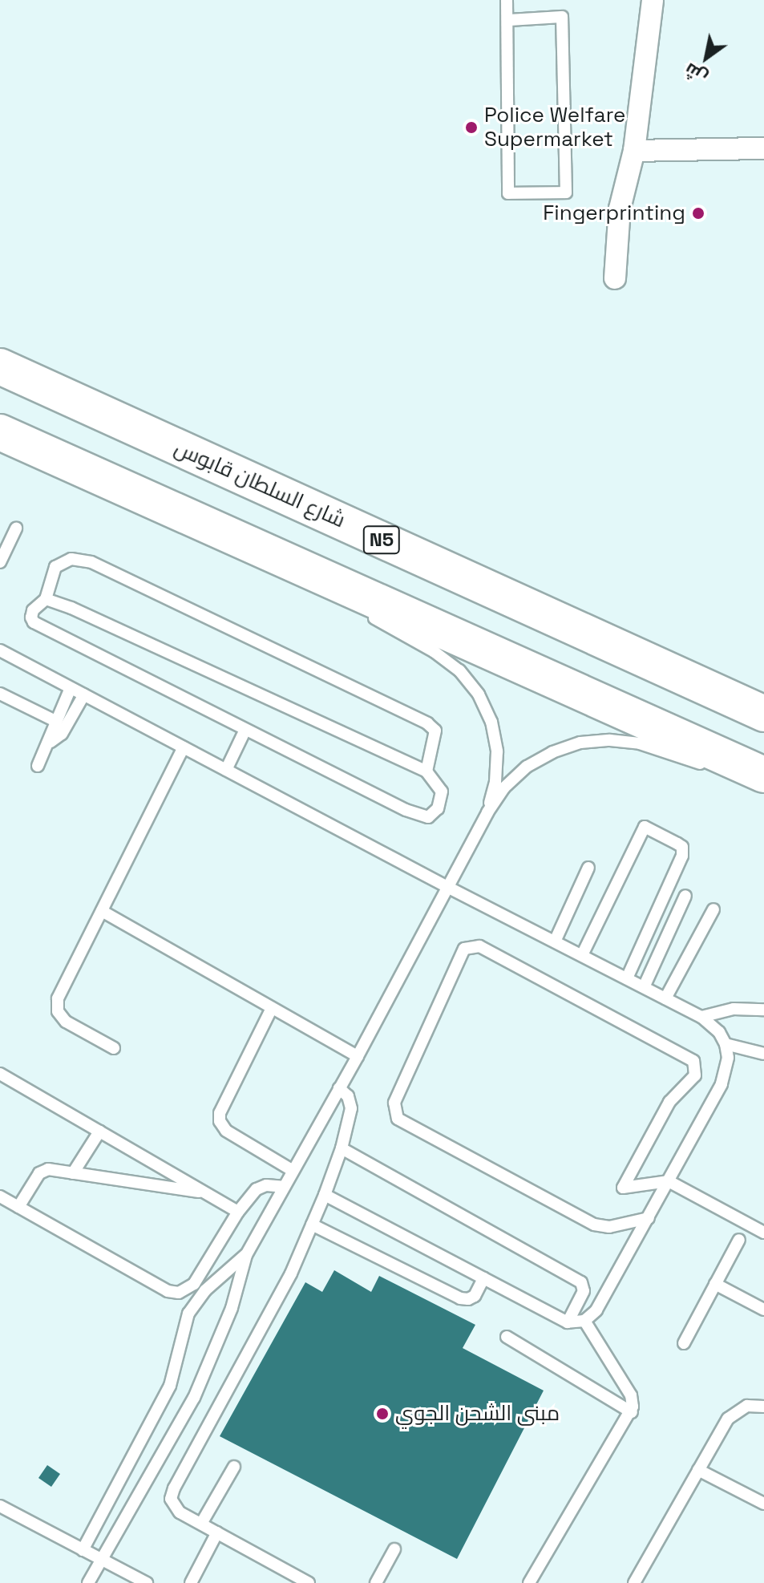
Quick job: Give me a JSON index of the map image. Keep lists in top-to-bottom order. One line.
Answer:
{"streets":{"highway":["شارع السلطان قابوس","N5"]},"places":["Police Welfare Supermarket","Fingerprinting","مبنى الشحن الجوي"],"north":"bottom left"}
